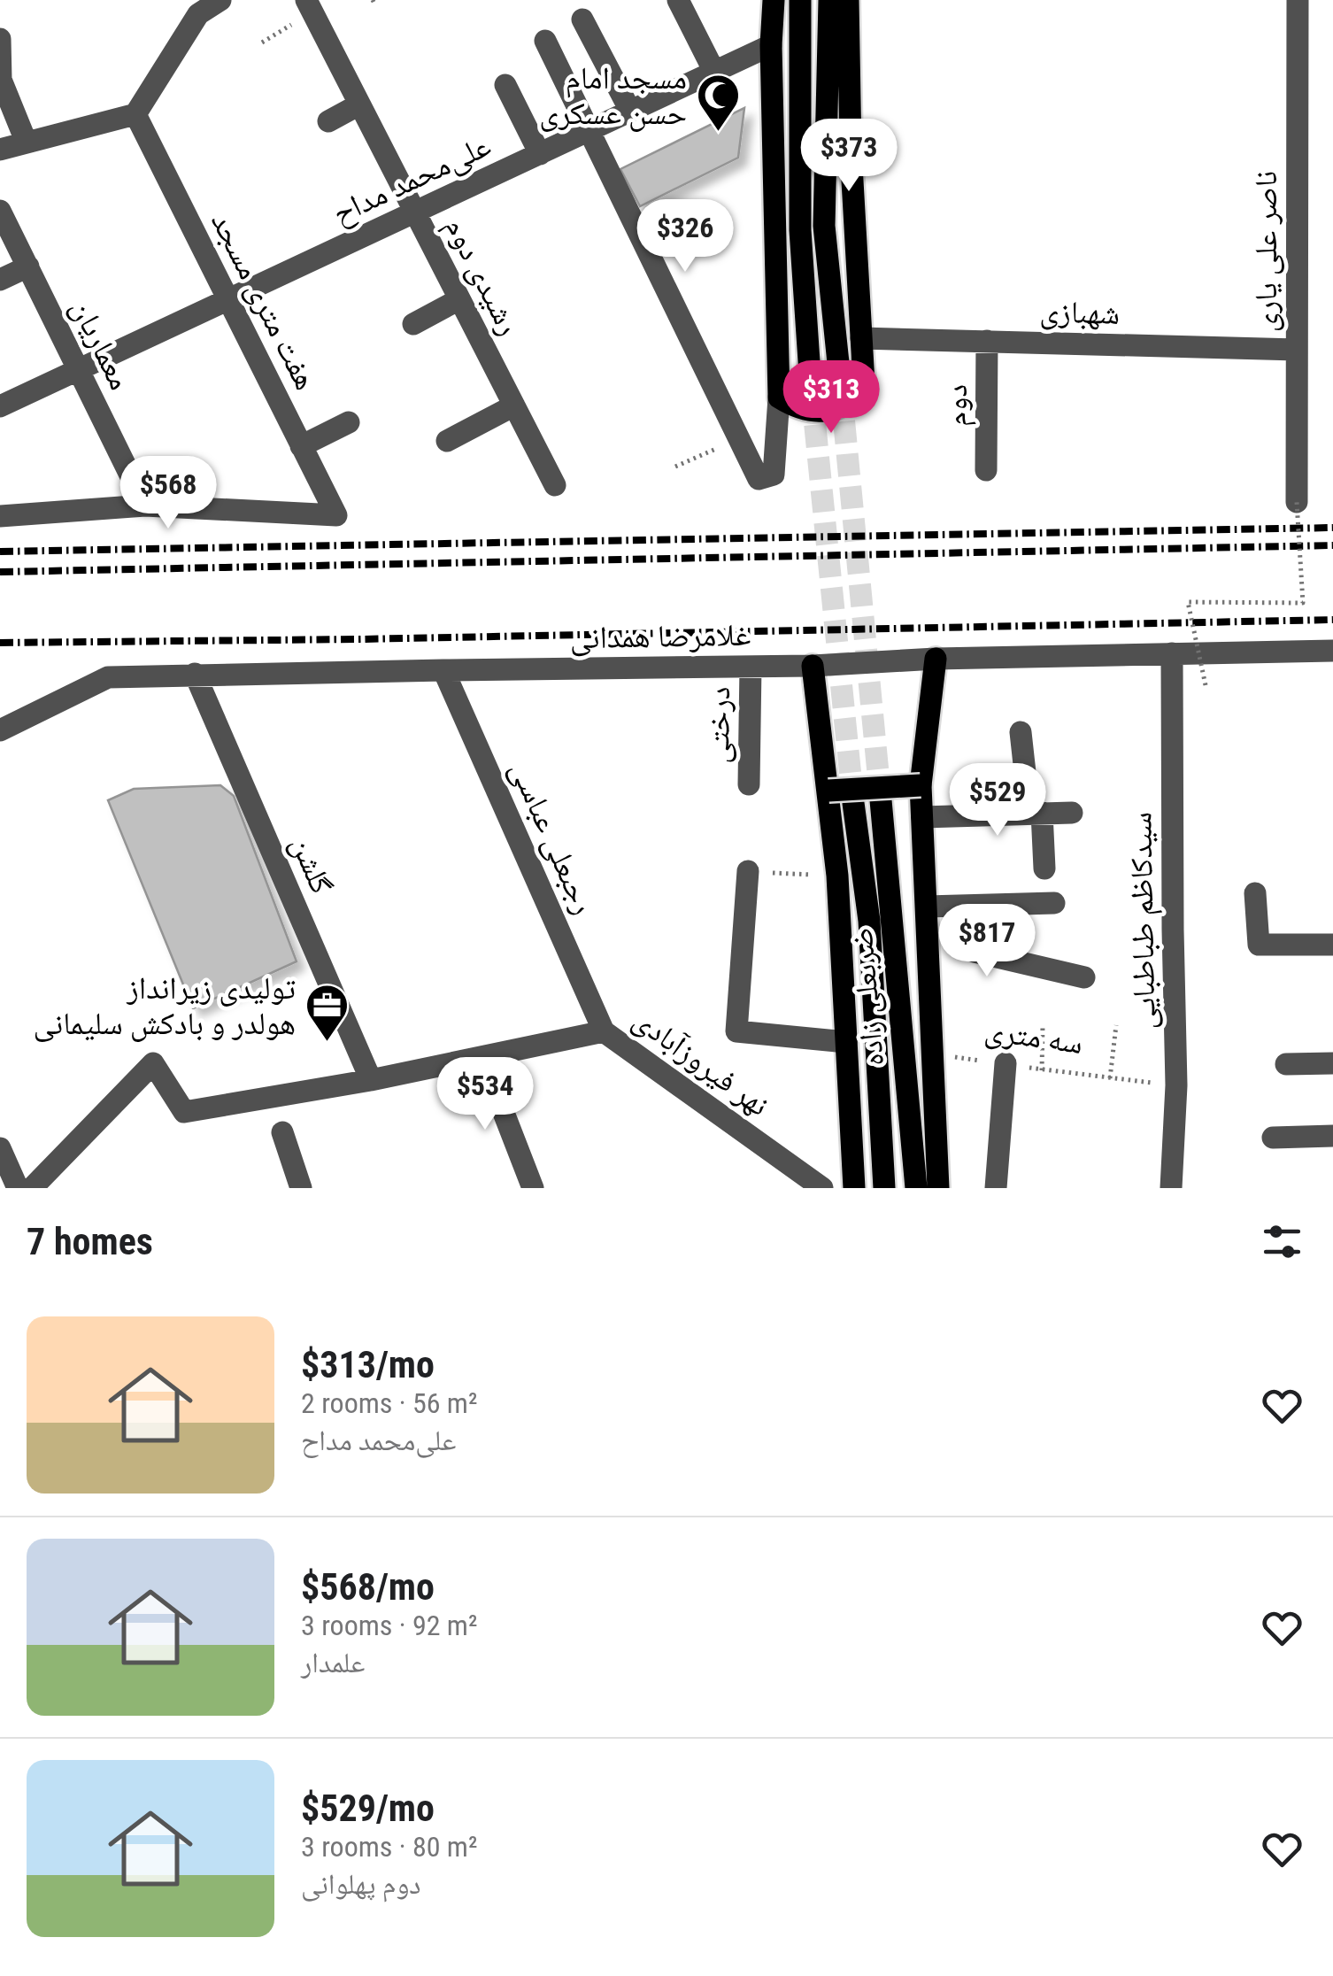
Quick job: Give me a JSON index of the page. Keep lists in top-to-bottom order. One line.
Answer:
{"streets":{"main road":["ضربعلی زاده"],"street":["علی‌محمد مداح","ناصر علی یاری","رشیدی دوم","هفت متری مسجد","شهبازی","معماریان","دوم","غلامرضا همدانی","درختی","رجبعلی عباسی","گلشن","سیدکاظم طباطبایی","نهر فیروزآبادی"],"path":["سه متری"]},"crossings":[["علی‌محمد مداح","رشیدی دوم"],["علی‌محمد مداح","هفت متری مسجد"],["علی‌محمد مداح","معماریان"],["ناصر علی یاری","شهبازی"],["هفت متری مسجد","معماریان"],["شهبازی","دوم"],["غلامرضا همدانی","درختی"],["غلامرضا همدانی","رجبعلی عباسی"],["غلامرضا همدانی","گلشن"],["غلامرضا همدانی","سیدکاظم طباطبایی"],["رجبعلی عباسی","نهر فیروزآبادی"],["گلشن","نهر فیروزآبادی"],["سیدکاظم طباطبایی","سه متری"]],"places":{"mosque":["مسجد امام حسن عسکری"],"office":["تولیدی زیرانداز هولدر و بادکش سلیمانی"]},"page":{"price":["$373","$326","$313","$568","$529","$817","$534"],"heading":"7 homes","list":[{"name":"$313/mo","note":"2 rooms · 56 m² · علی‌محمد مداح"},{"name":"$568/mo","note":"3 rooms · 92 m² · علمدار"},{"name":"$529/mo","note":"3 rooms · 80 m² · دوم پهلوانی"}]}}
